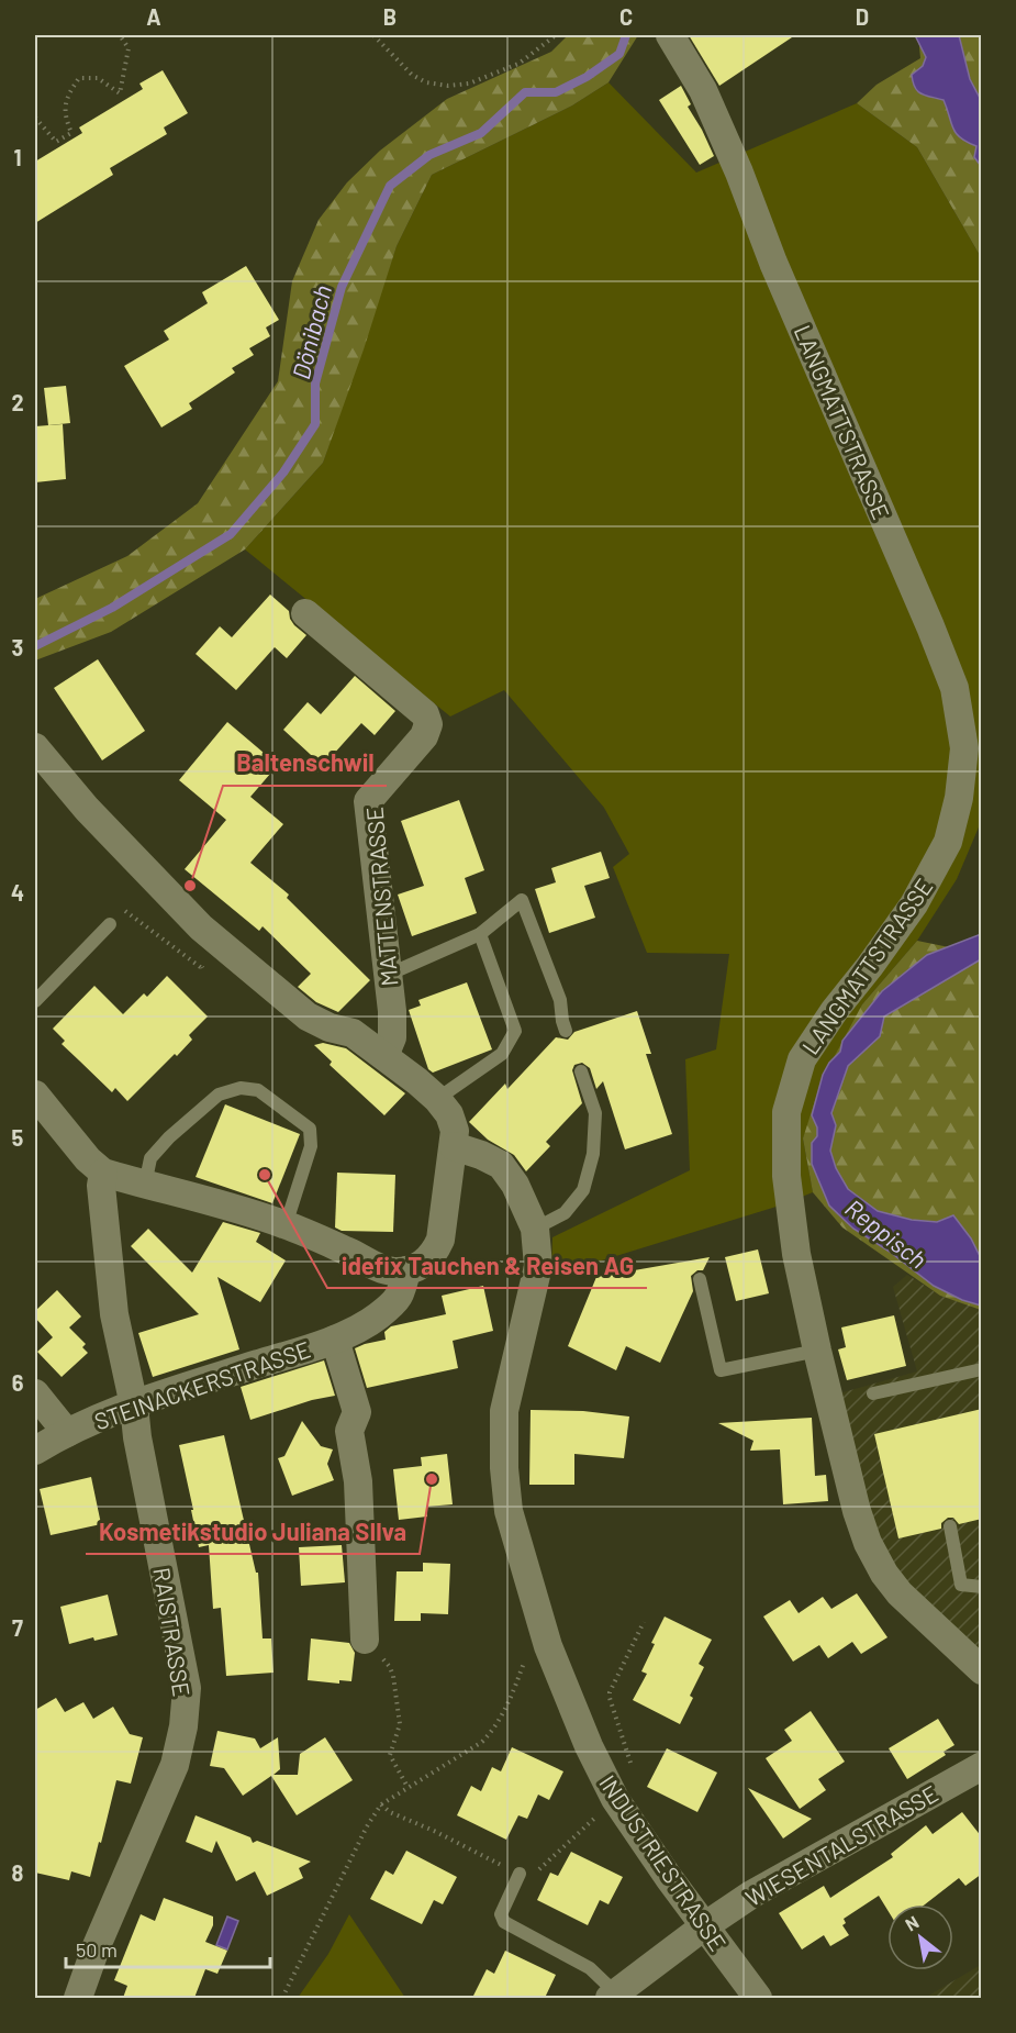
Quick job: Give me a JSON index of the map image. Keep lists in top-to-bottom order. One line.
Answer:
{"streets":{"street":["LANGMATTSTRASSE","MATTENSTRASSE","STEINACKERSTRASSE","RAISTRASSE","WIESENTALSTRASSE","INDUSTRIESTRASSE"]},"crossings":[["STEINACKERSTRASSE","RAISTRASSE"],["WIESENTALSTRASSE","INDUSTRIESTRASSE"]],"water":["Dönibach","Reppisch"],"places":["Baltenschwil","idefix Tauchen & Reisen AG","Kosmetikstudio Juliana SIlva"],"scale_bar":"50 m","north":"top left","grid":{"columns":["A","B","C","D"],"rows":["1","2","3","4","5","6","7","8"]}}
